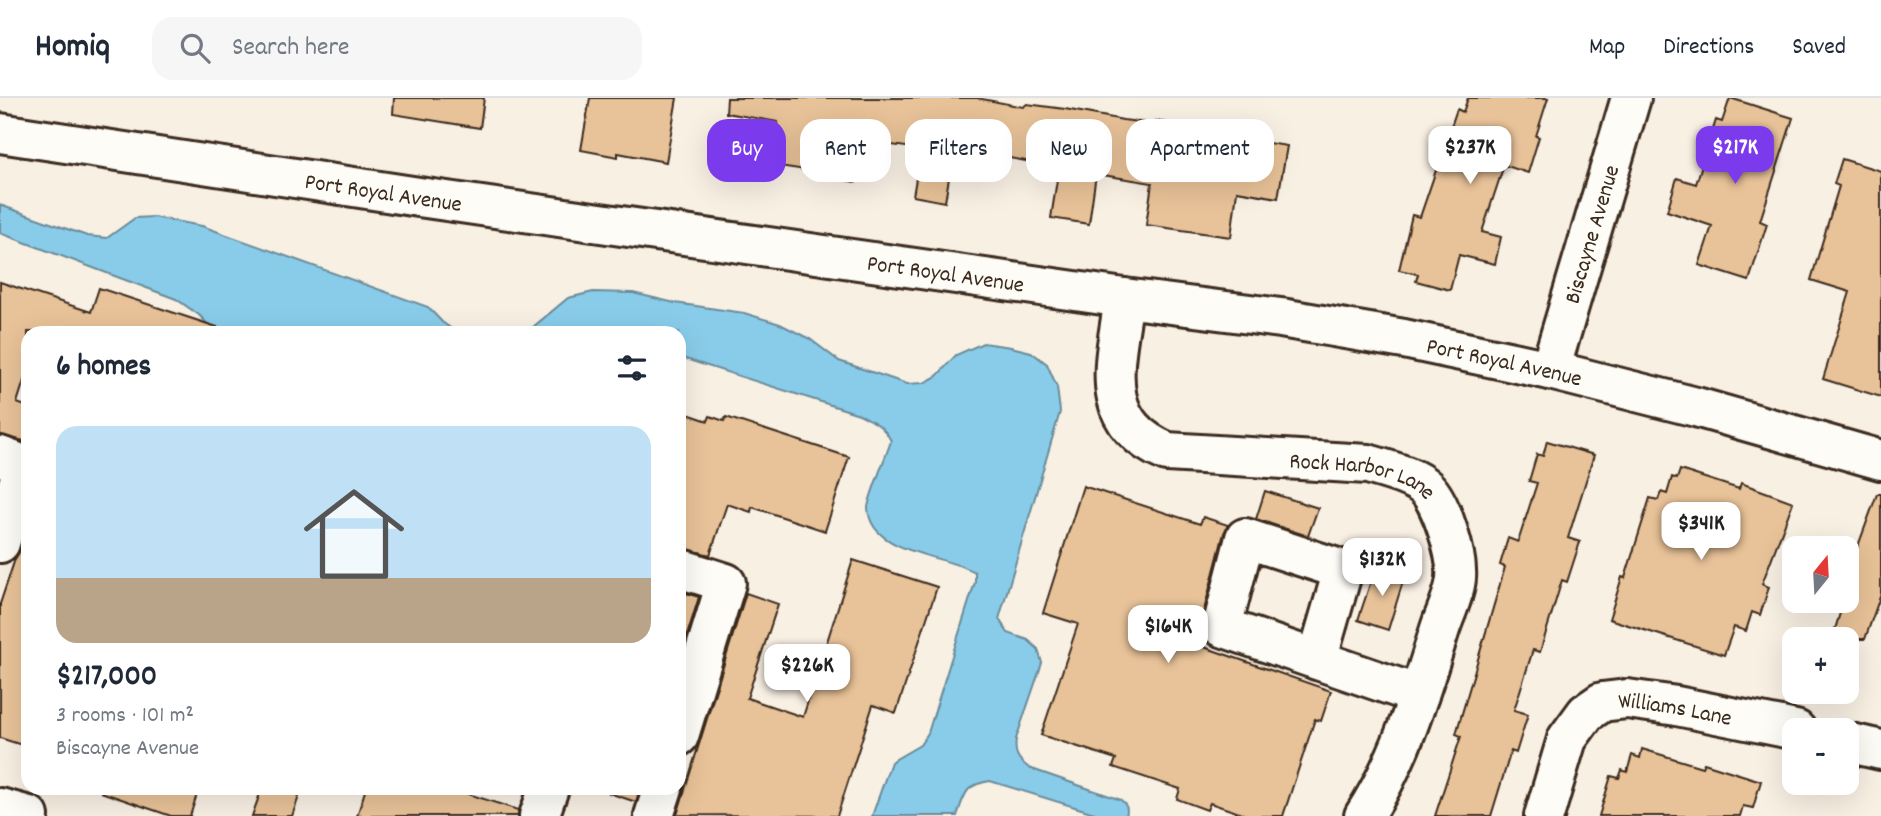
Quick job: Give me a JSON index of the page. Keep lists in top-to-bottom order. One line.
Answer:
{"streets":{"street":["Port Royal Avenue","Biscayne Avenue","Rock Harbor Lane","Williams Lane"]},"crossings":[["Port Royal Avenue","Biscayne Avenue"],["Port Royal Avenue","Rock Harbor Lane"]],"north":"top","page":{"header":"Homiq","search":"Search here","nav":["Map","Directions","Saved"],"chip":["Buy","Rent","Filters","New","Apartment"],"price":["$237K","$217K","$341K","$132K","$164K","$226K"],"heading":"6 homes","list":[{"name":"$217,000","note":"3 rooms · 101 m² · Biscayne Avenue"}],"map_buttons":["+","−"]}}
